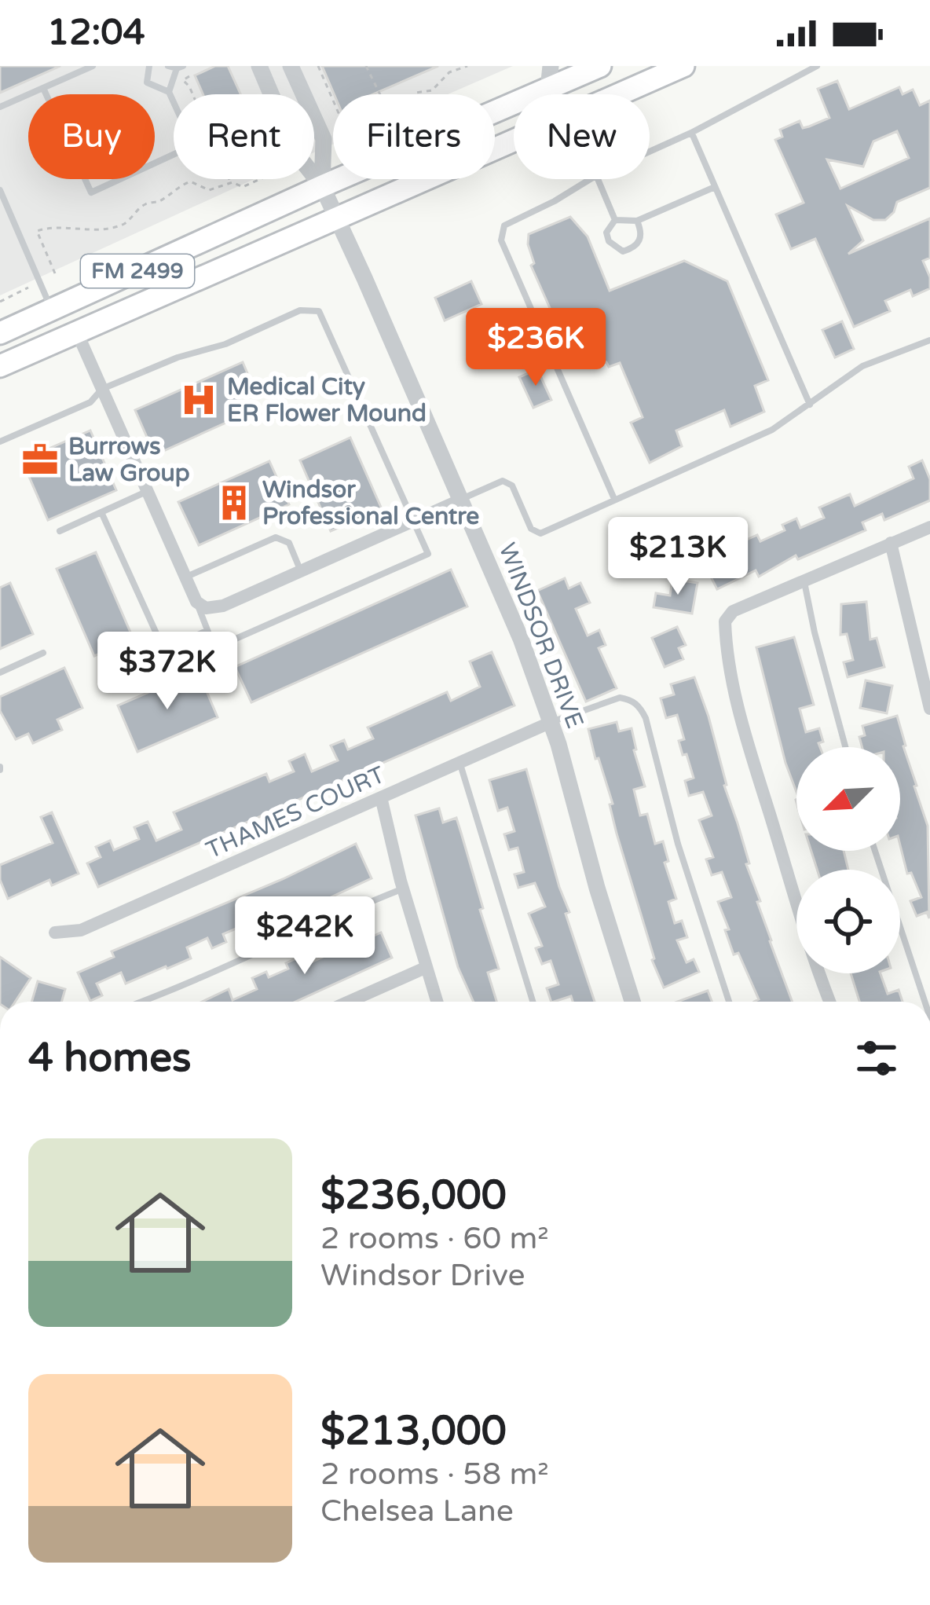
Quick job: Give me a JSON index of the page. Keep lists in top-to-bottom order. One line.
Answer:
{"streets":{"main road":["FM 2499"],"street":["WINDSOR DRIVE","THAMES COURT"]},"crossings":[["FM 2499","WINDSOR DRIVE"],["WINDSOR DRIVE","THAMES COURT"]],"places":{"hospital":["Medical City ER Flower Mound"],"office":["Burrows Law Group"],"building":["Windsor Professional Centre"]},"north":"bottom left","page":{"status":"12:04","chip":["Buy","Rent","Filters","New"],"price":["$236K","$213K","$372K","$242K"],"heading":"4 homes","list":[{"name":"$236,000","note":"2 rooms · 60 m² · Windsor Drive"},{"name":"$213,000","note":"2 rooms · 58 m² · Chelsea Lane"}]}}
